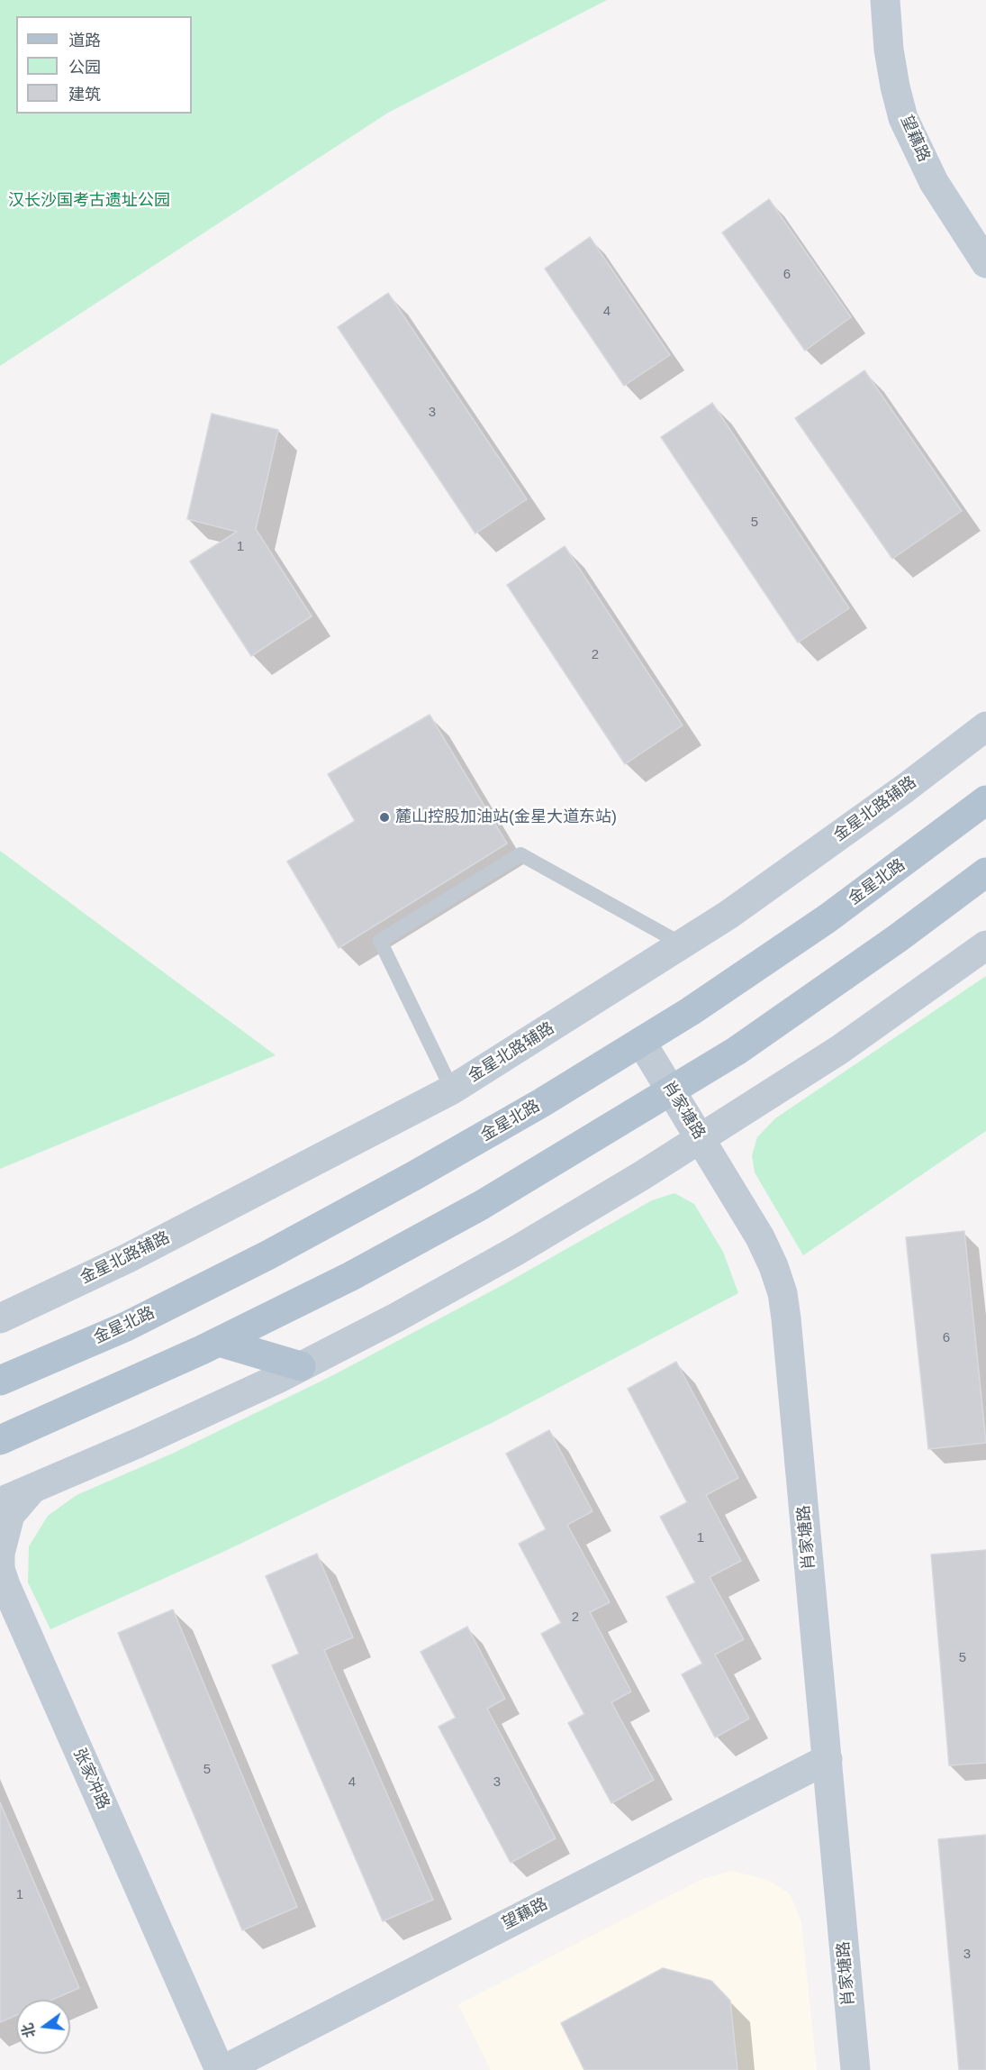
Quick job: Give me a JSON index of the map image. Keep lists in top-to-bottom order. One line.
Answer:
{"streets":{"main road":["金星北路"],"street":["望藕路","金星北路辅路","肖家塘路","张家冲路"]},"crossings":[["望藕路","肖家塘路"],["望藕路","张家冲路"],["金星北路","肖家塘路"]],"parks":["汉长沙国考古遗址公园"],"places":["麓山控股加油站(金星大道东站)"],"house_numbers":["6","4","3","5","1","2","6","1","2","5","5","4","3","1","3"],"legend":["道路","公园","建筑"],"north":"left"}
